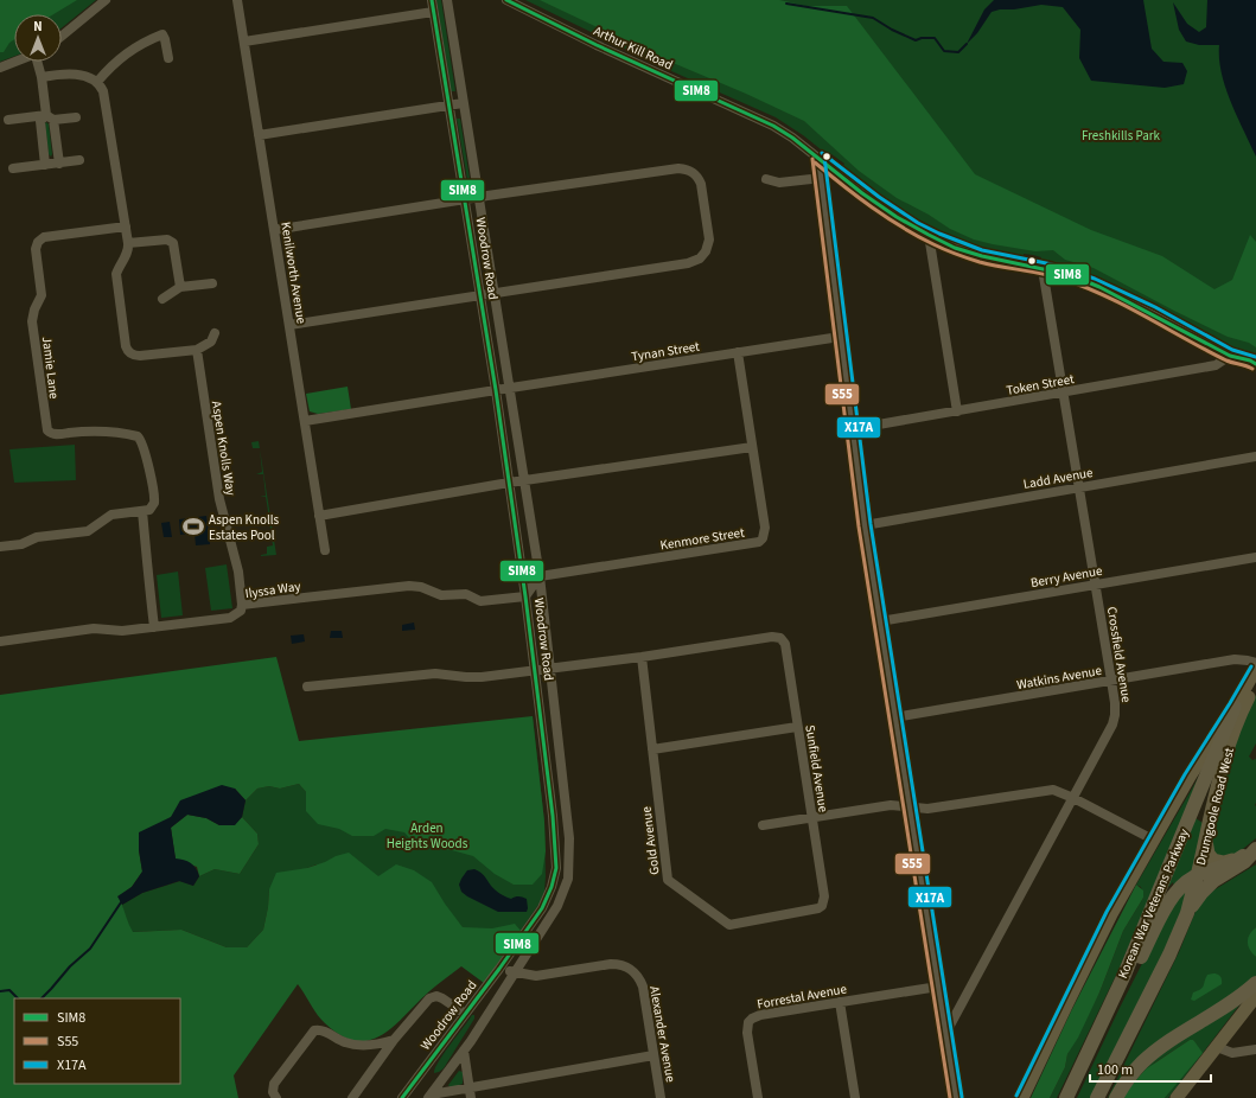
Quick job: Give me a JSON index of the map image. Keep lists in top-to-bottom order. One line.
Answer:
{"streets":{"highway":["Korean War Veterans Parkway"],"main road":["Drumgoole Road West"],"street":["Arthur Kill Road","Woodrow Road","Kenilworth Avenue","Tynan Street","Jamie Lane","Token Street","Aspen Knolls Way","Ladd Avenue","Kenmore Street","Berry Avenue","Ilyssa Way","Crossfield Avenue","Watkins Avenue","Sunfield Avenue","Gold Avenue","Forrestal Avenue","Alexander Avenue"]},"crossings":[["Arthur Kill Road","Token Street"],["Arthur Kill Road","Crossfield Avenue"],["Woodrow Road","Tynan Street"],["Woodrow Road","Kenmore Street"],["Woodrow Road","Ilyssa Way"],["Woodrow Road","Alexander Avenue"],["Kenilworth Avenue","Tynan Street"],["Tynan Street","Kenmore Street"],["Token Street","Crossfield Avenue"],["Aspen Knolls Way","Ilyssa Way"],["Ladd Avenue","Crossfield Avenue"],["Berry Avenue","Crossfield Avenue"],["Crossfield Avenue","Watkins Avenue"],["Sunfield Avenue","Gold Avenue"],["Drumgoole Road West","Korean War Veterans Parkway"]],"parks":["Freshkills Park","Arden Heights Woods"],"places":{"sports":["Aspen Knolls Estates Pool"]},"lines":["transit line SIM8","transit line X17A","transit line S55"],"legend":["SIM8","S55","X17A"],"scale_bar":"100 m","north":"top"}
